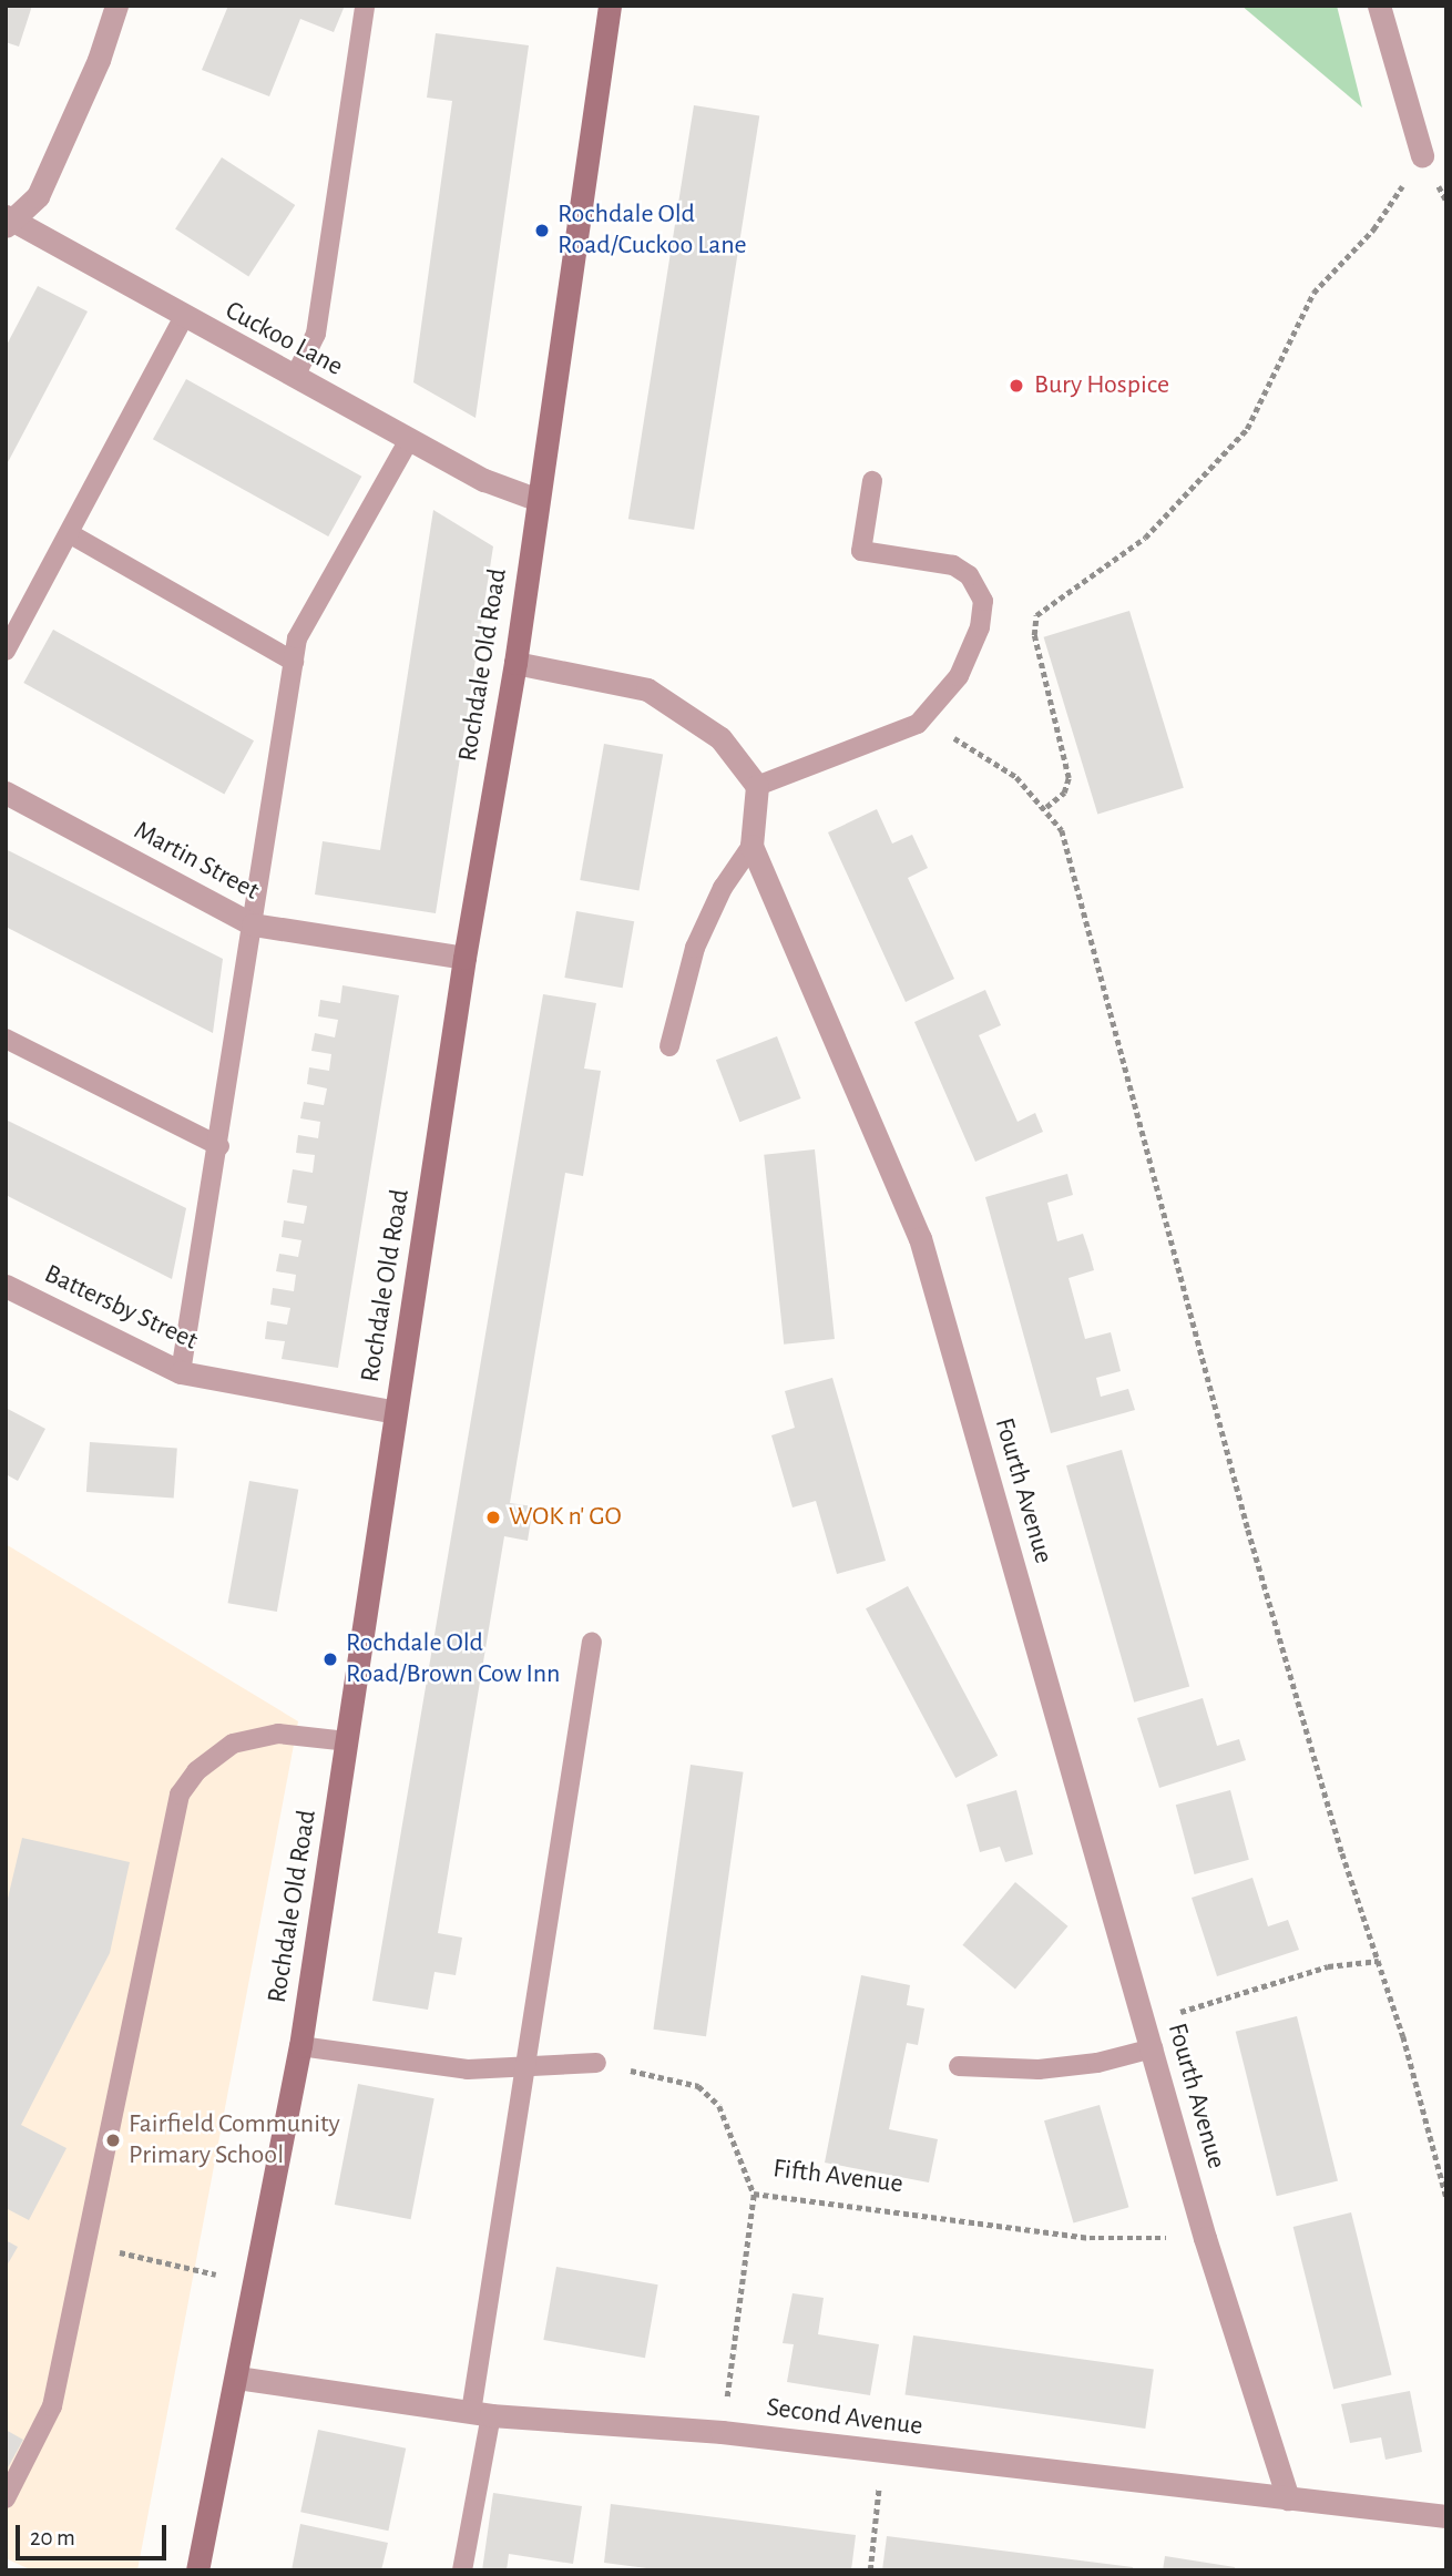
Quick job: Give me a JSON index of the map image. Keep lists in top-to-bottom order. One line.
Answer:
{"streets":{"main road":["Rochdale Old Road"],"street":["Cuckoo Lane","Martin Street","Battersby Street","Fourth Avenue","Second Avenue"],"path":["Fifth Avenue"]},"crossings":[["Cuckoo Lane","Rochdale Old Road"],["Rochdale Old Road","Martin Street"],["Rochdale Old Road","Battersby Street"],["Rochdale Old Road","Second Avenue"],["Fourth Avenue","Fifth Avenue"],["Fourth Avenue","Second Avenue"]],"places":["Rochdale Old Road/Cuckoo Lane","Bury Hospice","WOK n' GO","Rochdale Old Road/Brown Cow Inn","Fairfield Community Primary School"],"scale_bar":"20 m"}
